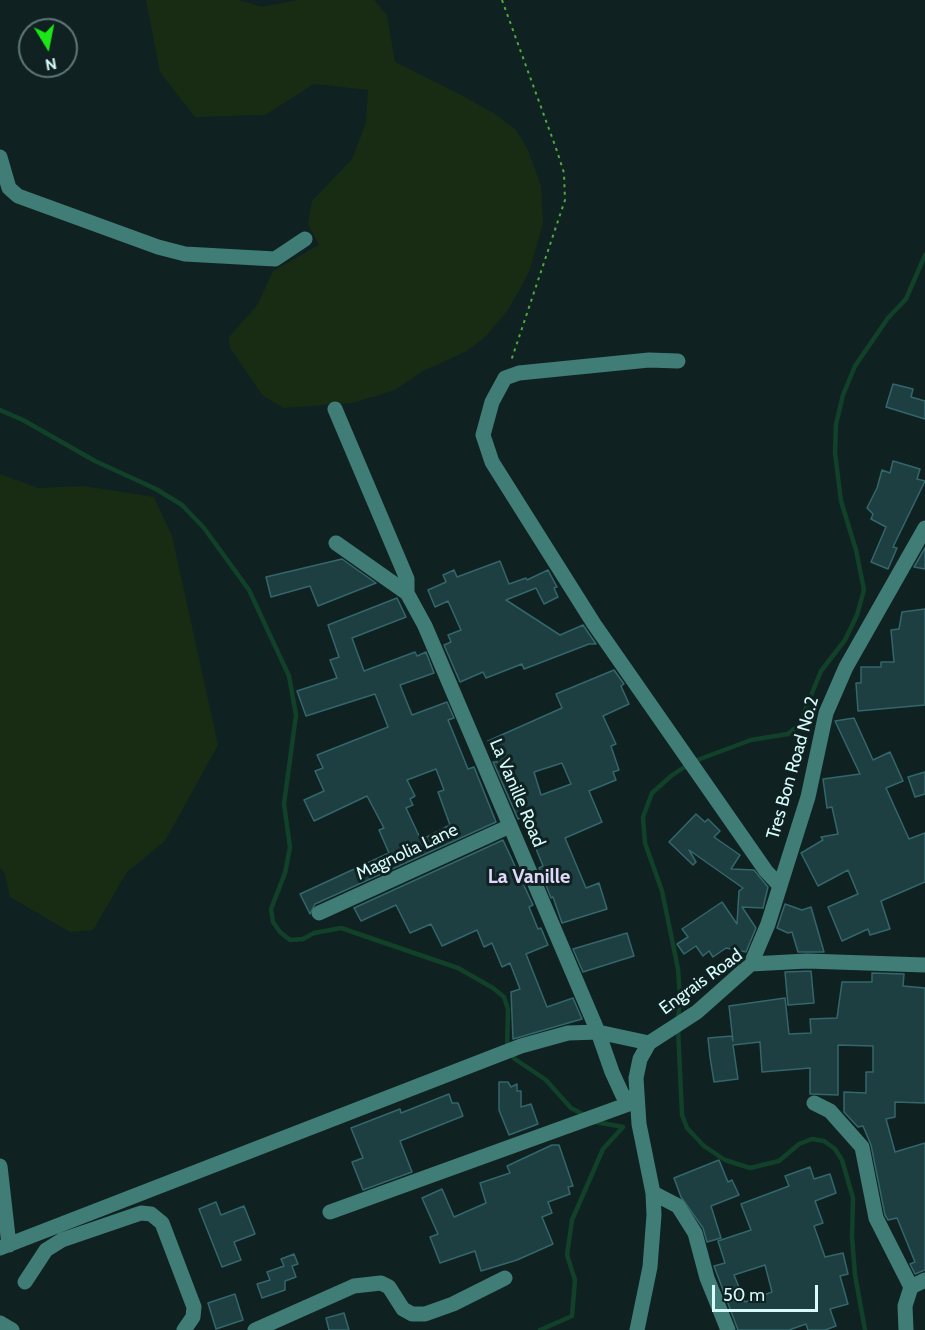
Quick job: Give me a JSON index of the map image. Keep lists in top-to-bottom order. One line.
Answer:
{"streets":{"street":["Tres Bon Road No.2","La Vanille Road","Magnolia Lane","Engrais Road"]},"crossings":[["Tres Bon Road No.2","Engrais Road"],["La Vanille Road","Magnolia Lane"]],"districts":["La Vanille"],"scale_bar":"50 m","north":"bottom"}
